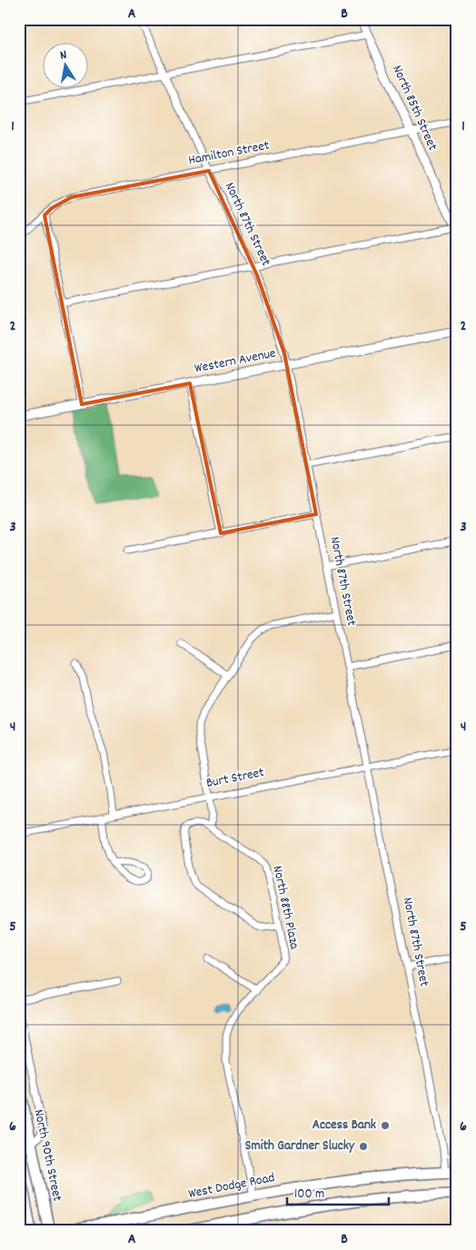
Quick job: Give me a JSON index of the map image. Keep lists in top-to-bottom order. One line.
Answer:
{"streets":{"main road":["North 90th Street","West Dodge Road"],"street":["North 85th Street","Hamilton Street","North 87th Street","Western Avenue","Burt Street","North 88th Plaza"]},"crossings":[["North 85th Street","Hamilton Street"],["Hamilton Street","North 87th Street"],["North 87th Street","Western Avenue"],["North 87th Street","Burt Street"],["North 87th Street","West Dodge Road"],["North 88th Plaza","West Dodge Road"]],"places":["Access Bank","Smith Gardner Slucky"],"scale_bar":"100 m","north":"top","grid":{"columns":["A","B"],"rows":["1","2","3","4","5","6"]}}
